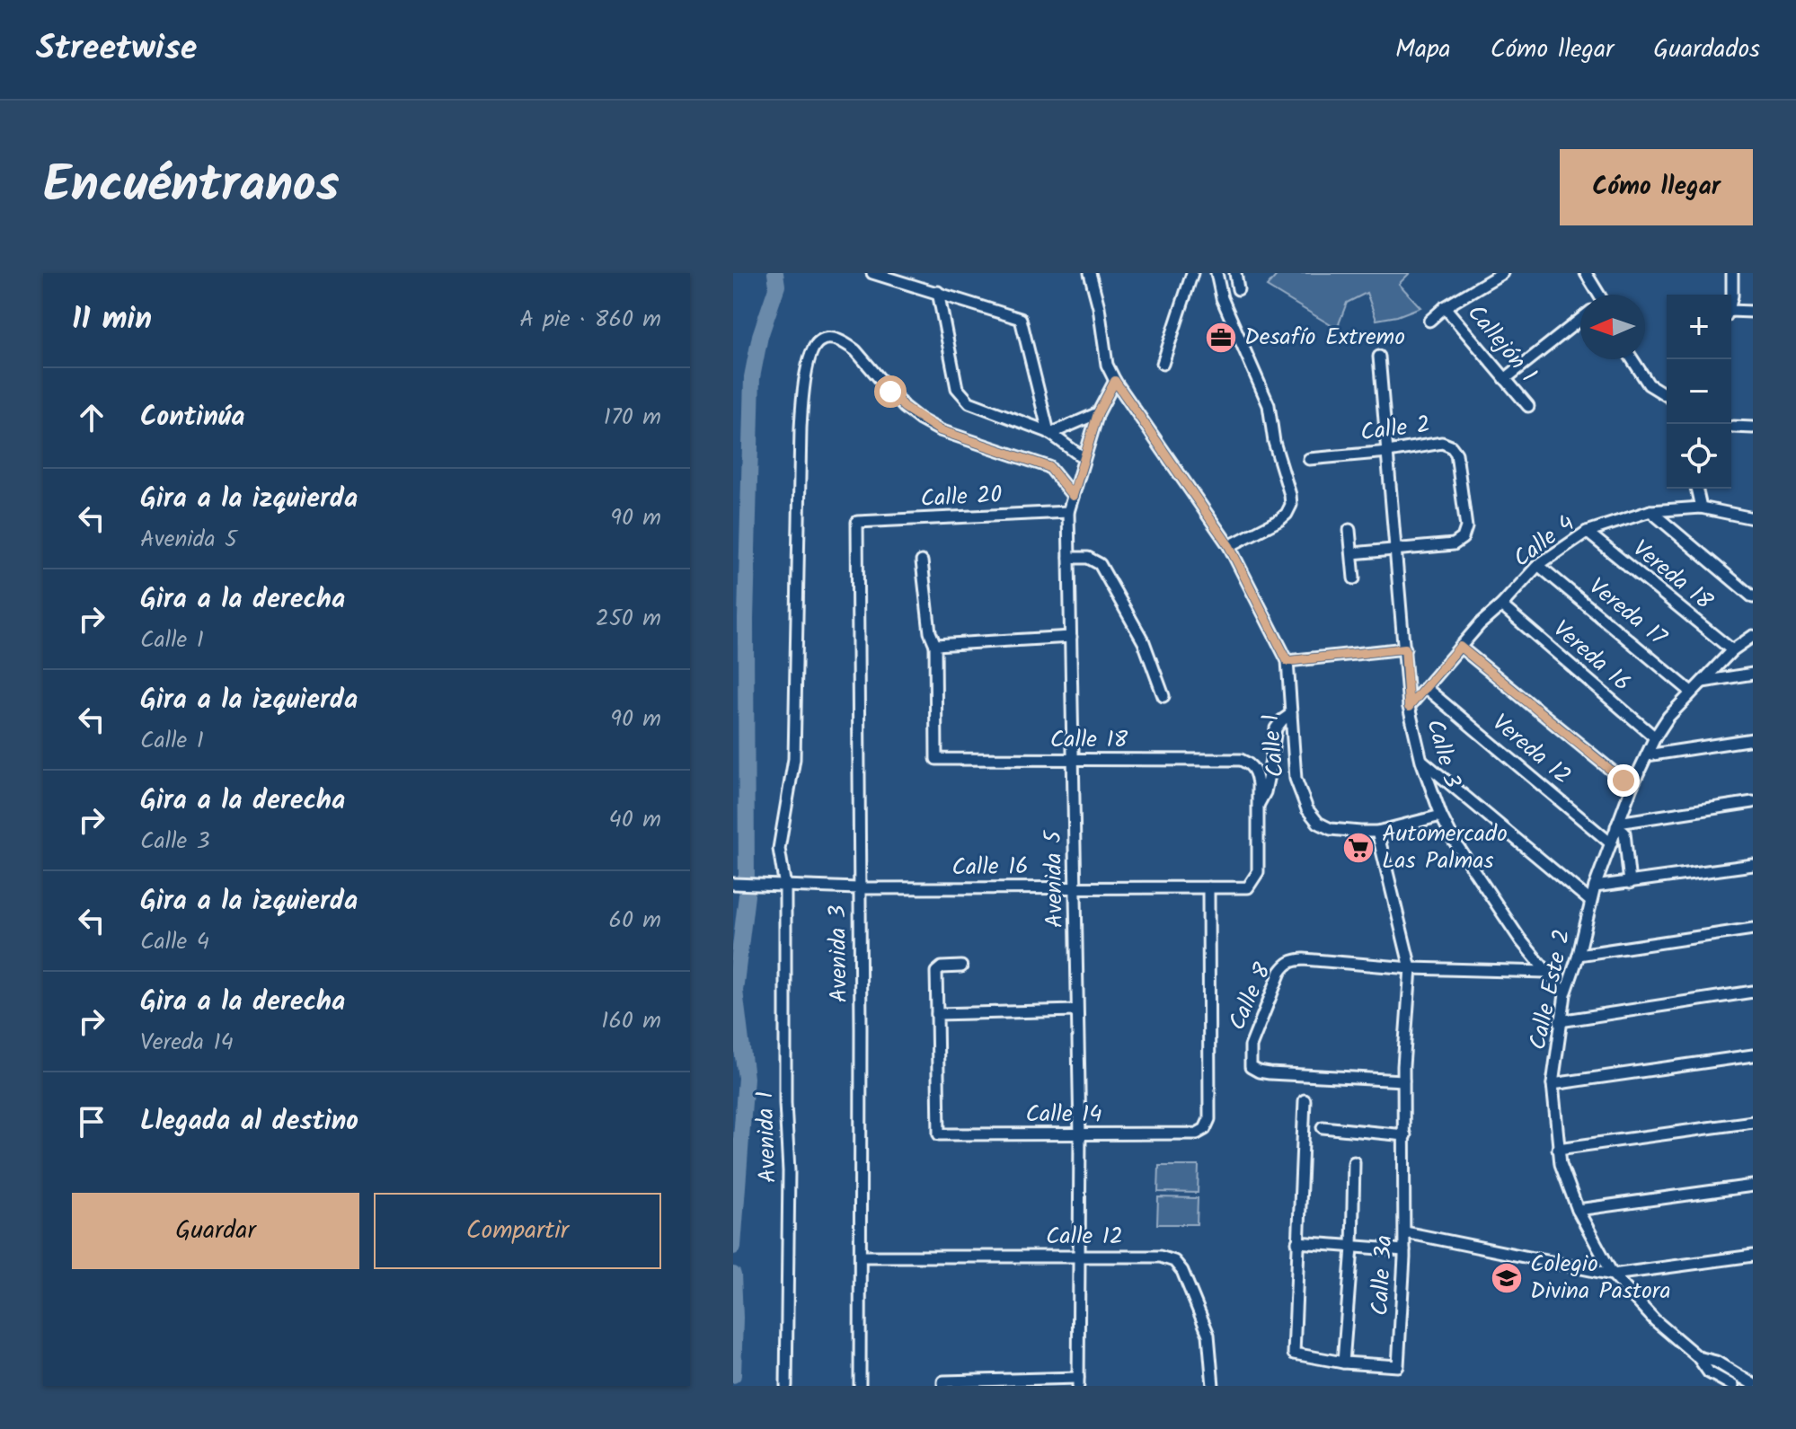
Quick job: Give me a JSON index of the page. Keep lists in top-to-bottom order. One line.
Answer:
{"streets":{"street":["Callejón 1","Calle 2","Calle 20","Calle 4","Vereda 18","Vereda 17","Vereda 16","Calle 18","Calle 1","Vereda 12","Calle 3","Calle 16","Avenida 5","Avenida 3","Calle Este 2","Calle 8","Calle 14","Avenida 1","Calle 12","Calle 3a"]},"crossings":[["Calle 2","Calle 3"],["Calle 20","Avenida 5"],["Calle 20","Avenida 3"],["Calle 4","Vereda 18"],["Calle 4","Vereda 17"],["Calle 4","Vereda 16"],["Calle 4","Vereda 12"],["Calle 4","Calle 3"],["Vereda 18","Calle Este 2"],["Vereda 17","Calle Este 2"],["Vereda 16","Calle Este 2"],["Calle 18","Calle 16"],["Calle 18","Avenida 5"],["Calle 1","Calle 3"],["Calle 1","Avenida 5"],["Calle 1","Calle 3a"],["Vereda 12","Calle Este 2"],["Calle 3","Calle Este 2"],["Calle 3","Calle 8"],["Calle 16","Avenida 5"],["Calle 16","Avenida 3"],["Calle 16","Calle 14"],["Calle 16","Avenida 1"],["Avenida 5","Calle 14"],["Avenida 5","Avenida 1"],["Avenida 5","Calle 12"],["Avenida 3","Calle 12"],["Calle 8","Calle 3a"]],"places":{"office":["Desafío Extremo"],"supermarket":["Automercado Las Palmas"],"school or university":["Colegio Divina Pastora"]},"north":"left","page":{"header":"Streetwise","nav":["Mapa","Cómo llegar","Guardados"],"title":"Encuéntranos","buttons":["Cómo llegar",["Guardar","Compartir"]],"heading":["11 min","A pie · 860 m"],"map_buttons":["+","−"],"list":[["Continúa","170 m"],["Gira a la izquierda","Avenida 5","90 m"],["Gira a la derecha","Calle 1","250 m"],["Gira a la izquierda","Calle 1","90 m"],["Gira a la derecha","Calle 3","40 m"],["Gira a la izquierda","Calle 4","60 m"],["Gira a la derecha","Vereda 14","160 m"],"Llegada al destino"]}}
